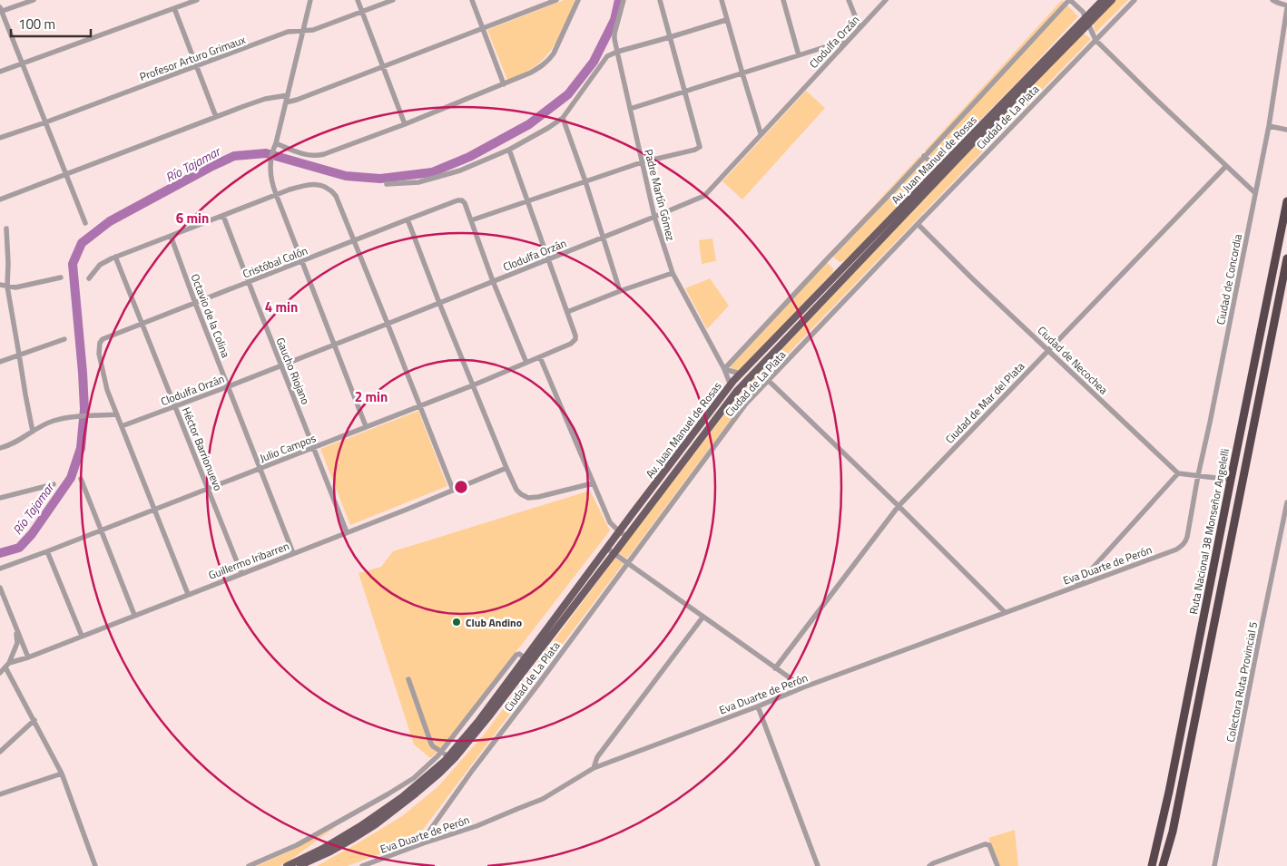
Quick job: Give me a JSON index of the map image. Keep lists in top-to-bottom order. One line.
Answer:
{"streets":{"highway":["Ruta Nacional 38 Monseñor Angelelli"],"main road":["Av. Juan Manuel de Rosas"],"street":["Clodulfa Orzán","Profesor Arturo Grimaux","Ciudad de La Plata","Padre Martín Gómez","Cristóbal Colón","Ciudad de Concordia","Octavio de la Colina","Ciudad de Necochea","Gaucho Riojano","Ciudad de Mar del Plata","Julio Campos","Héctor Barrionuevo","Guillermo Iribarren","Eva Duarte de Perón","Colectora Ruta Provincial 5"]},"crossings":[["Clodulfa Orzán","Padre Martín Gómez"],["Clodulfa Orzán","Octavio de la Colina"],["Clodulfa Orzán","Gaucho Riojano"],["Clodulfa Orzán","Héctor Barrionuevo"],["Ciudad de La Plata","Ciudad de Necochea"],["Ciudad de La Plata","Eva Duarte de Perón"],["Av. Juan Manuel de Rosas","Padre Martín Gómez"],["Cristóbal Colón","Octavio de la Colina"],["Cristóbal Colón","Gaucho Riojano"],["Cristóbal Colón","Héctor Barrionuevo"],["Ciudad de Concordia","Eva Duarte de Perón"],["Octavio de la Colina","Julio Campos"],["Octavio de la Colina","Guillermo Iribarren"],["Ciudad de Necochea","Ciudad de Mar del Plata"],["Gaucho Riojano","Julio Campos"],["Gaucho Riojano","Guillermo Iribarren"],["Julio Campos","Héctor Barrionuevo"],["Héctor Barrionuevo","Guillermo Iribarren"]],"water":["Río Tajamar"],"places":["Club Andino"],"scale_bar":"100 m","rings":["6 min","4 min","2 min"]}
